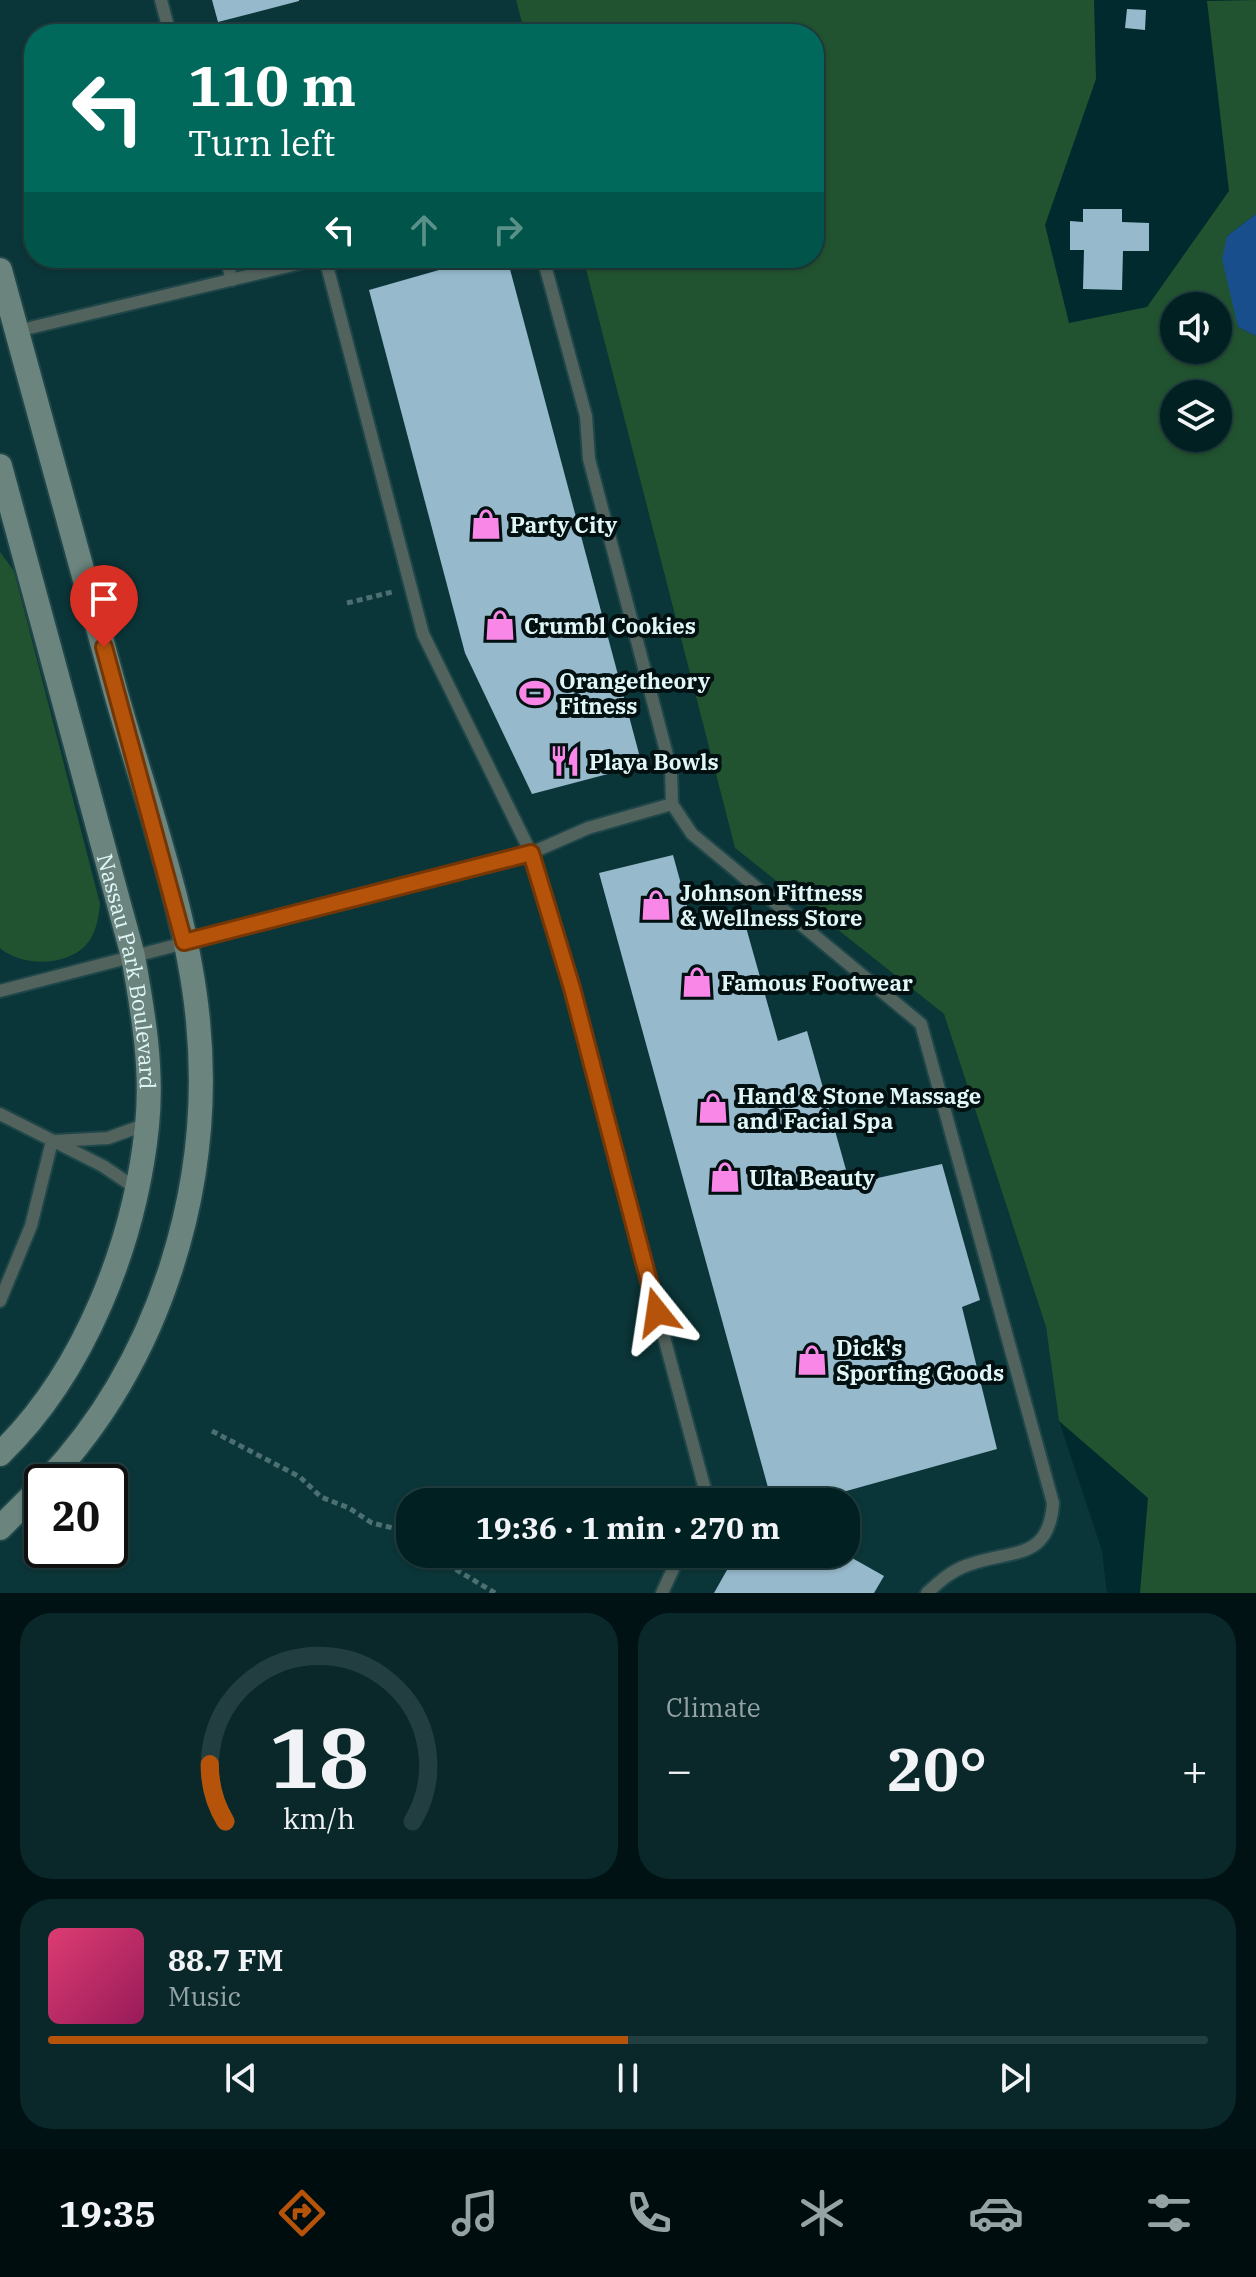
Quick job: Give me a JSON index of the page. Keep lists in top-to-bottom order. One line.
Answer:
{"streets":{"street":["Nassau Park Boulevard"]},"places":{"shop":["Party City","Crumbl Cookies","Johnson Fittness & Wellness Store","Famous Footwear","Hand & Stone Massage and Facial Spa","Ulta Beauty","Dick's Sporting Goods"],"sports":["Orangetheory Fitness"],"restaurant":["Playa Bowls"]},"page":{"turn":["110 m","Turn left"],"limit":"20","trip":"19:36 · 1 min · 270 m","tile":"Climate","heat":["−","20°","+"],"song":["88.7 FM","Music"],"tabs":"19:35","gauge":["18","km/h"]}}
